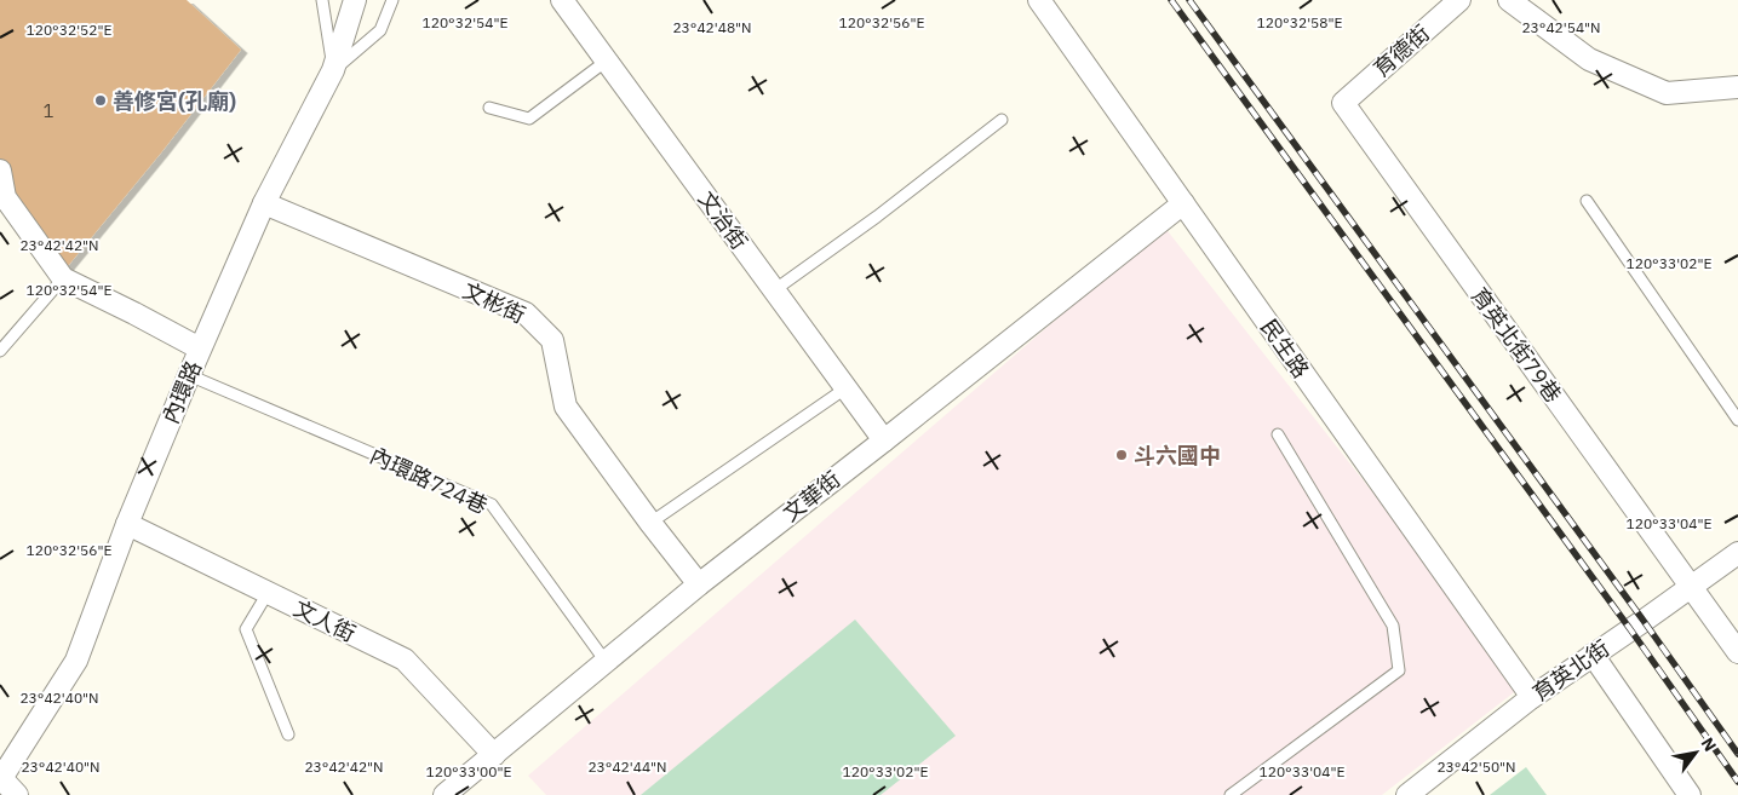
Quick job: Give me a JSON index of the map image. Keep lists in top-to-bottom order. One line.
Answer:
{"streets":{"street":["育德街","文治街","文彬街","育英北街79巷","民生路","內環路","文華街","文人街","育英北街"],"lane":["內環路724巷"]},"crossings":[["育德街","育英北街79巷"],["文治街","文華街"],["文彬街","內環路"],["文彬街","文華街"],["育英北街79巷","育英北街"],["民生路","文華街"],["民生路","育英北街"],["內環路","內環路724巷"],["內環路","文人街"],["內環路724巷","文華街"],["文華街","文人街"]],"places":["善修宮(孔廟)","斗六國中"],"house_numbers":["1"],"north":"top right","coordinates":["120°32'54\"E","120°32'56\"E","120°32'58\"E","23°42'54\"N","23°42'48\"N","120°32'52\"E","23°42'42\"N","120°33'02\"E","120°33'04\"E","23°42'40\"N","23°42'44\"N","23°42'50\"N","120°33'00\"E"]}
